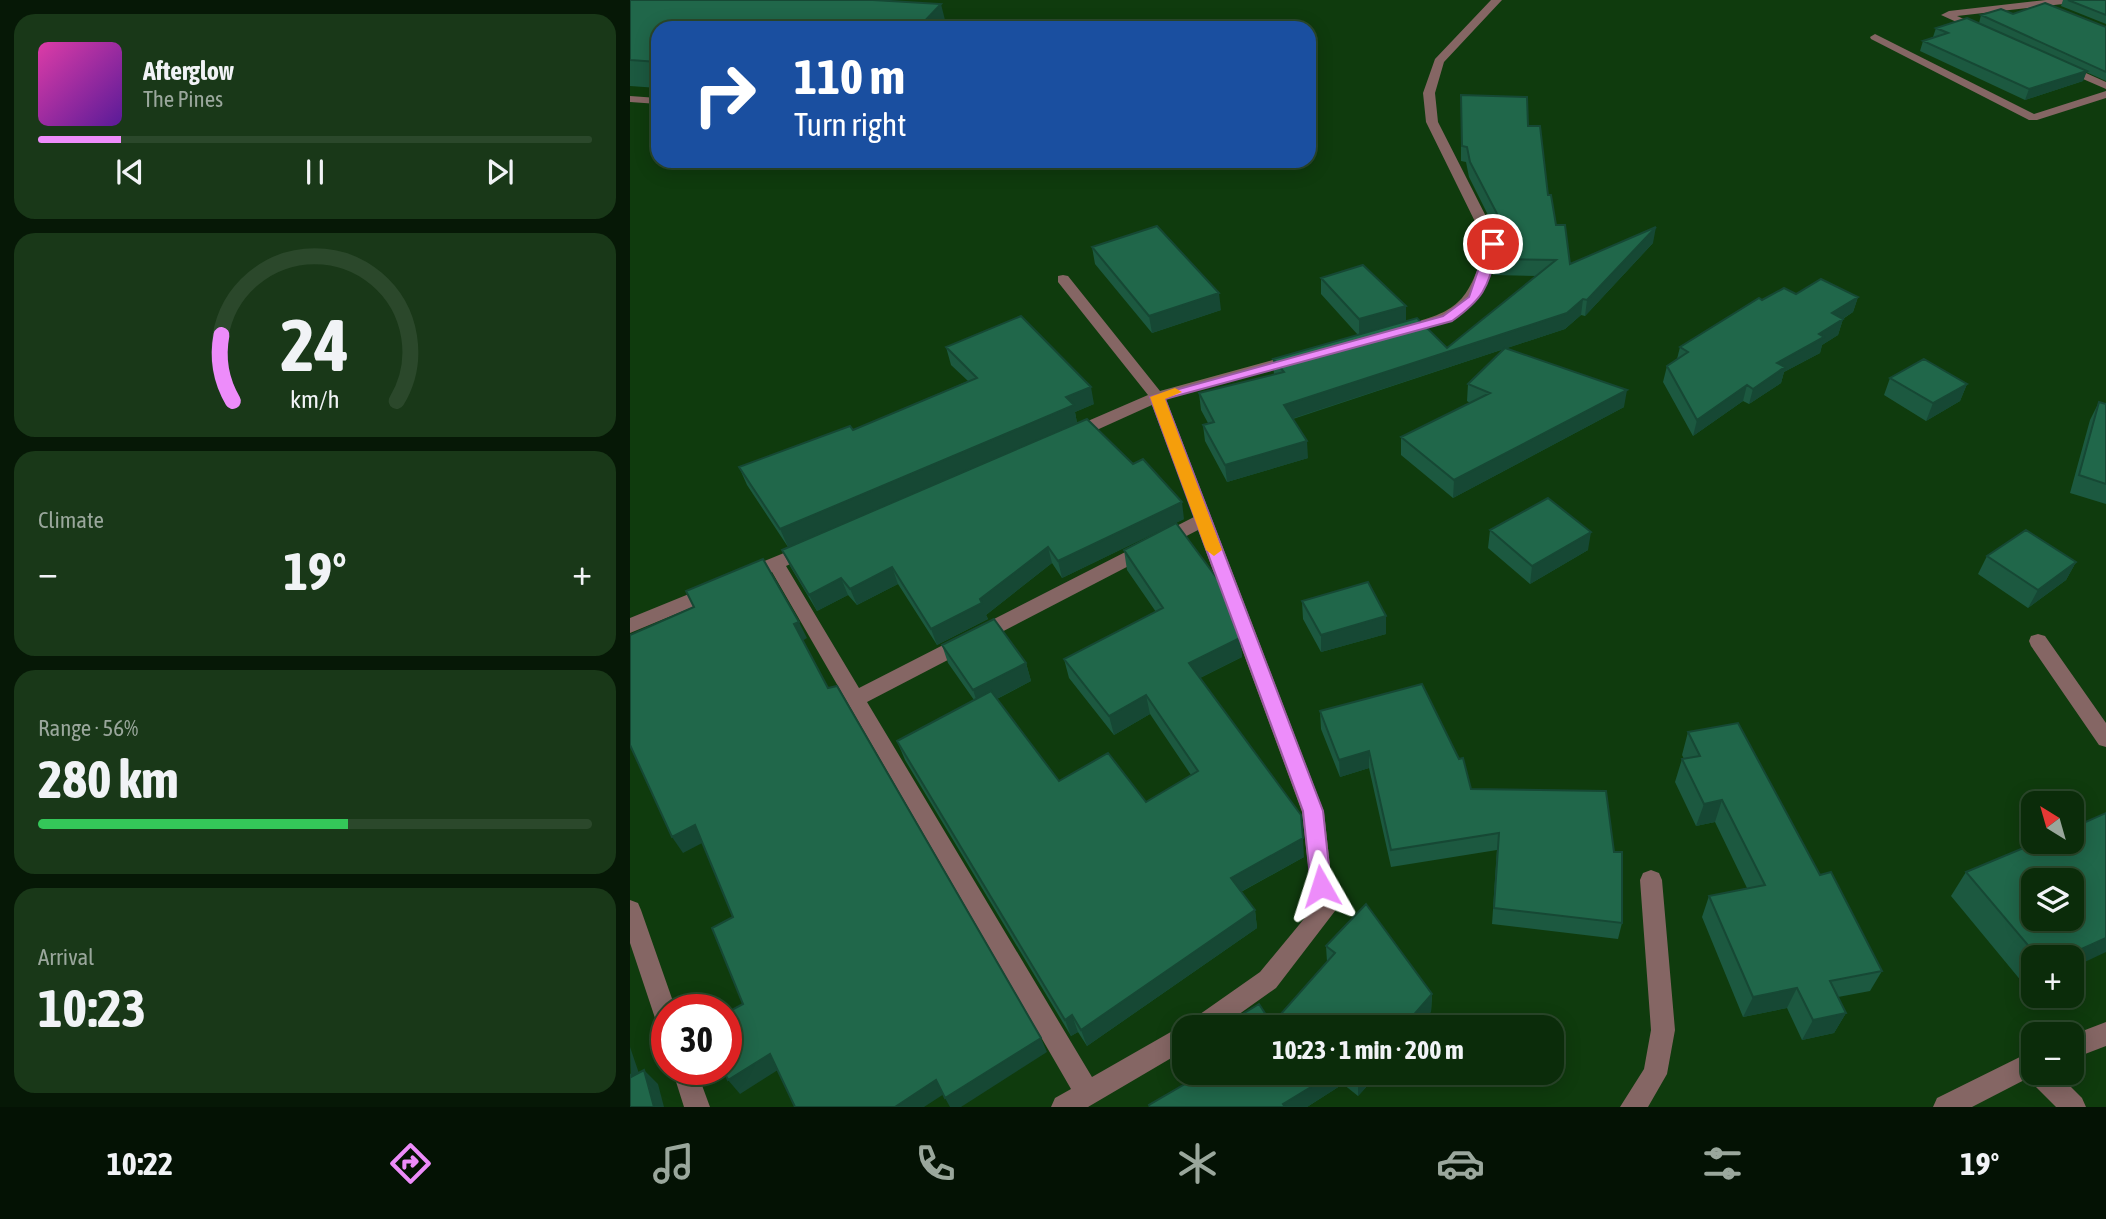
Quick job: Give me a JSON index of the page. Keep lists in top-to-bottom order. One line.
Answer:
{"north":"top left","page":{"turn":["110 m","Turn right"],"song":["Afterglow","The Pines"],"tile":["Climate",["Range · 56%","280 km"],["Arrival","10:23"]],"heat":["−","19°","+"],"map_buttons":["+","−"],"limit":"30","trip":"10:23 · 1 min · 200 m","tabs":["10:22","19°"],"gauge":["24","km/h"]}}
